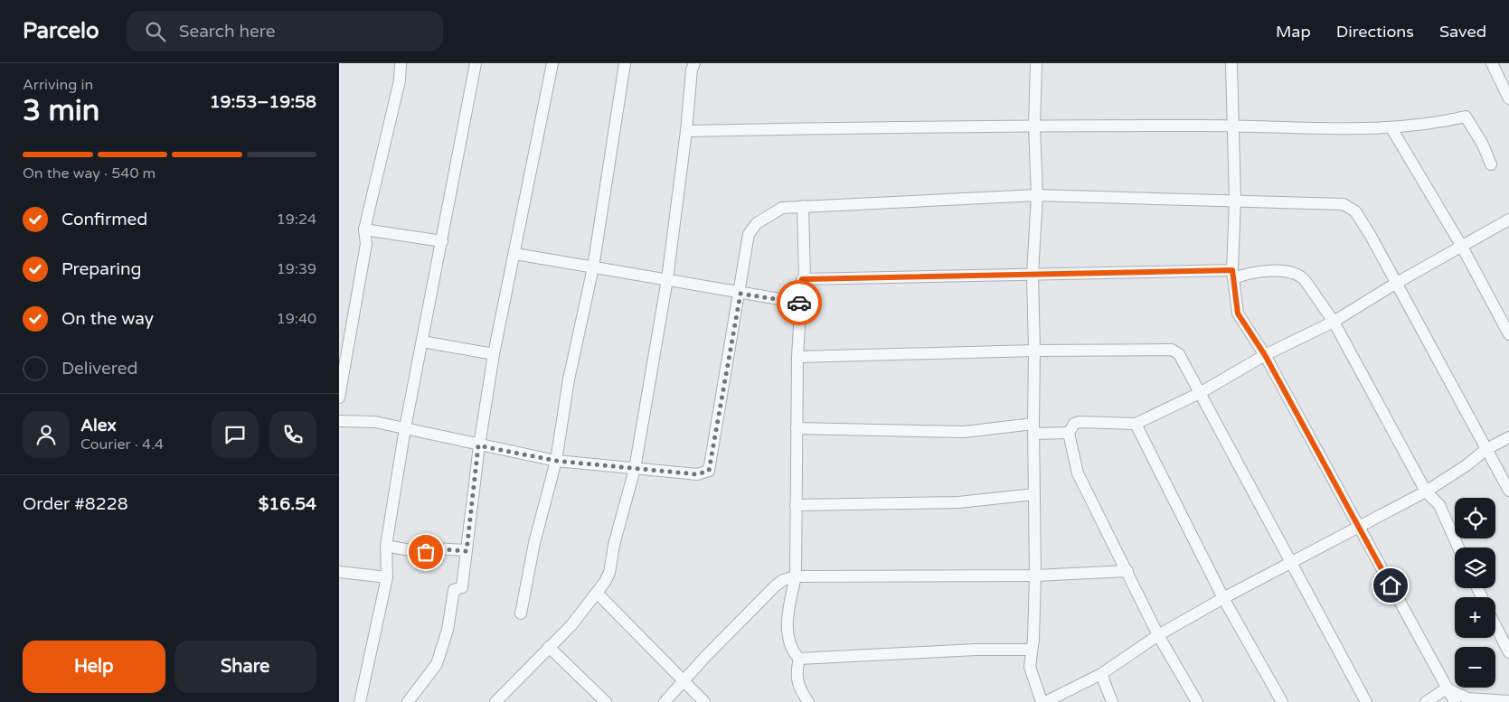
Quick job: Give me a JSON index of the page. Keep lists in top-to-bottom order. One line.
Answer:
{"page":{"header":"Parcelo","search":"Search here","nav":["Map","Directions","Saved"],"heading":["3 min","Arriving in","19:53–19:58"],"panel":["Alex","Courier · 4.4","Order #8228","$16.54"],"bar":"On the way · 540 m","list":[["Confirmed","19:24"],["Preparing","19:39"],["On the way","19:40"],"Delivered"],"map_buttons":["+","−"],"buttons":["Help","Share"]}}
